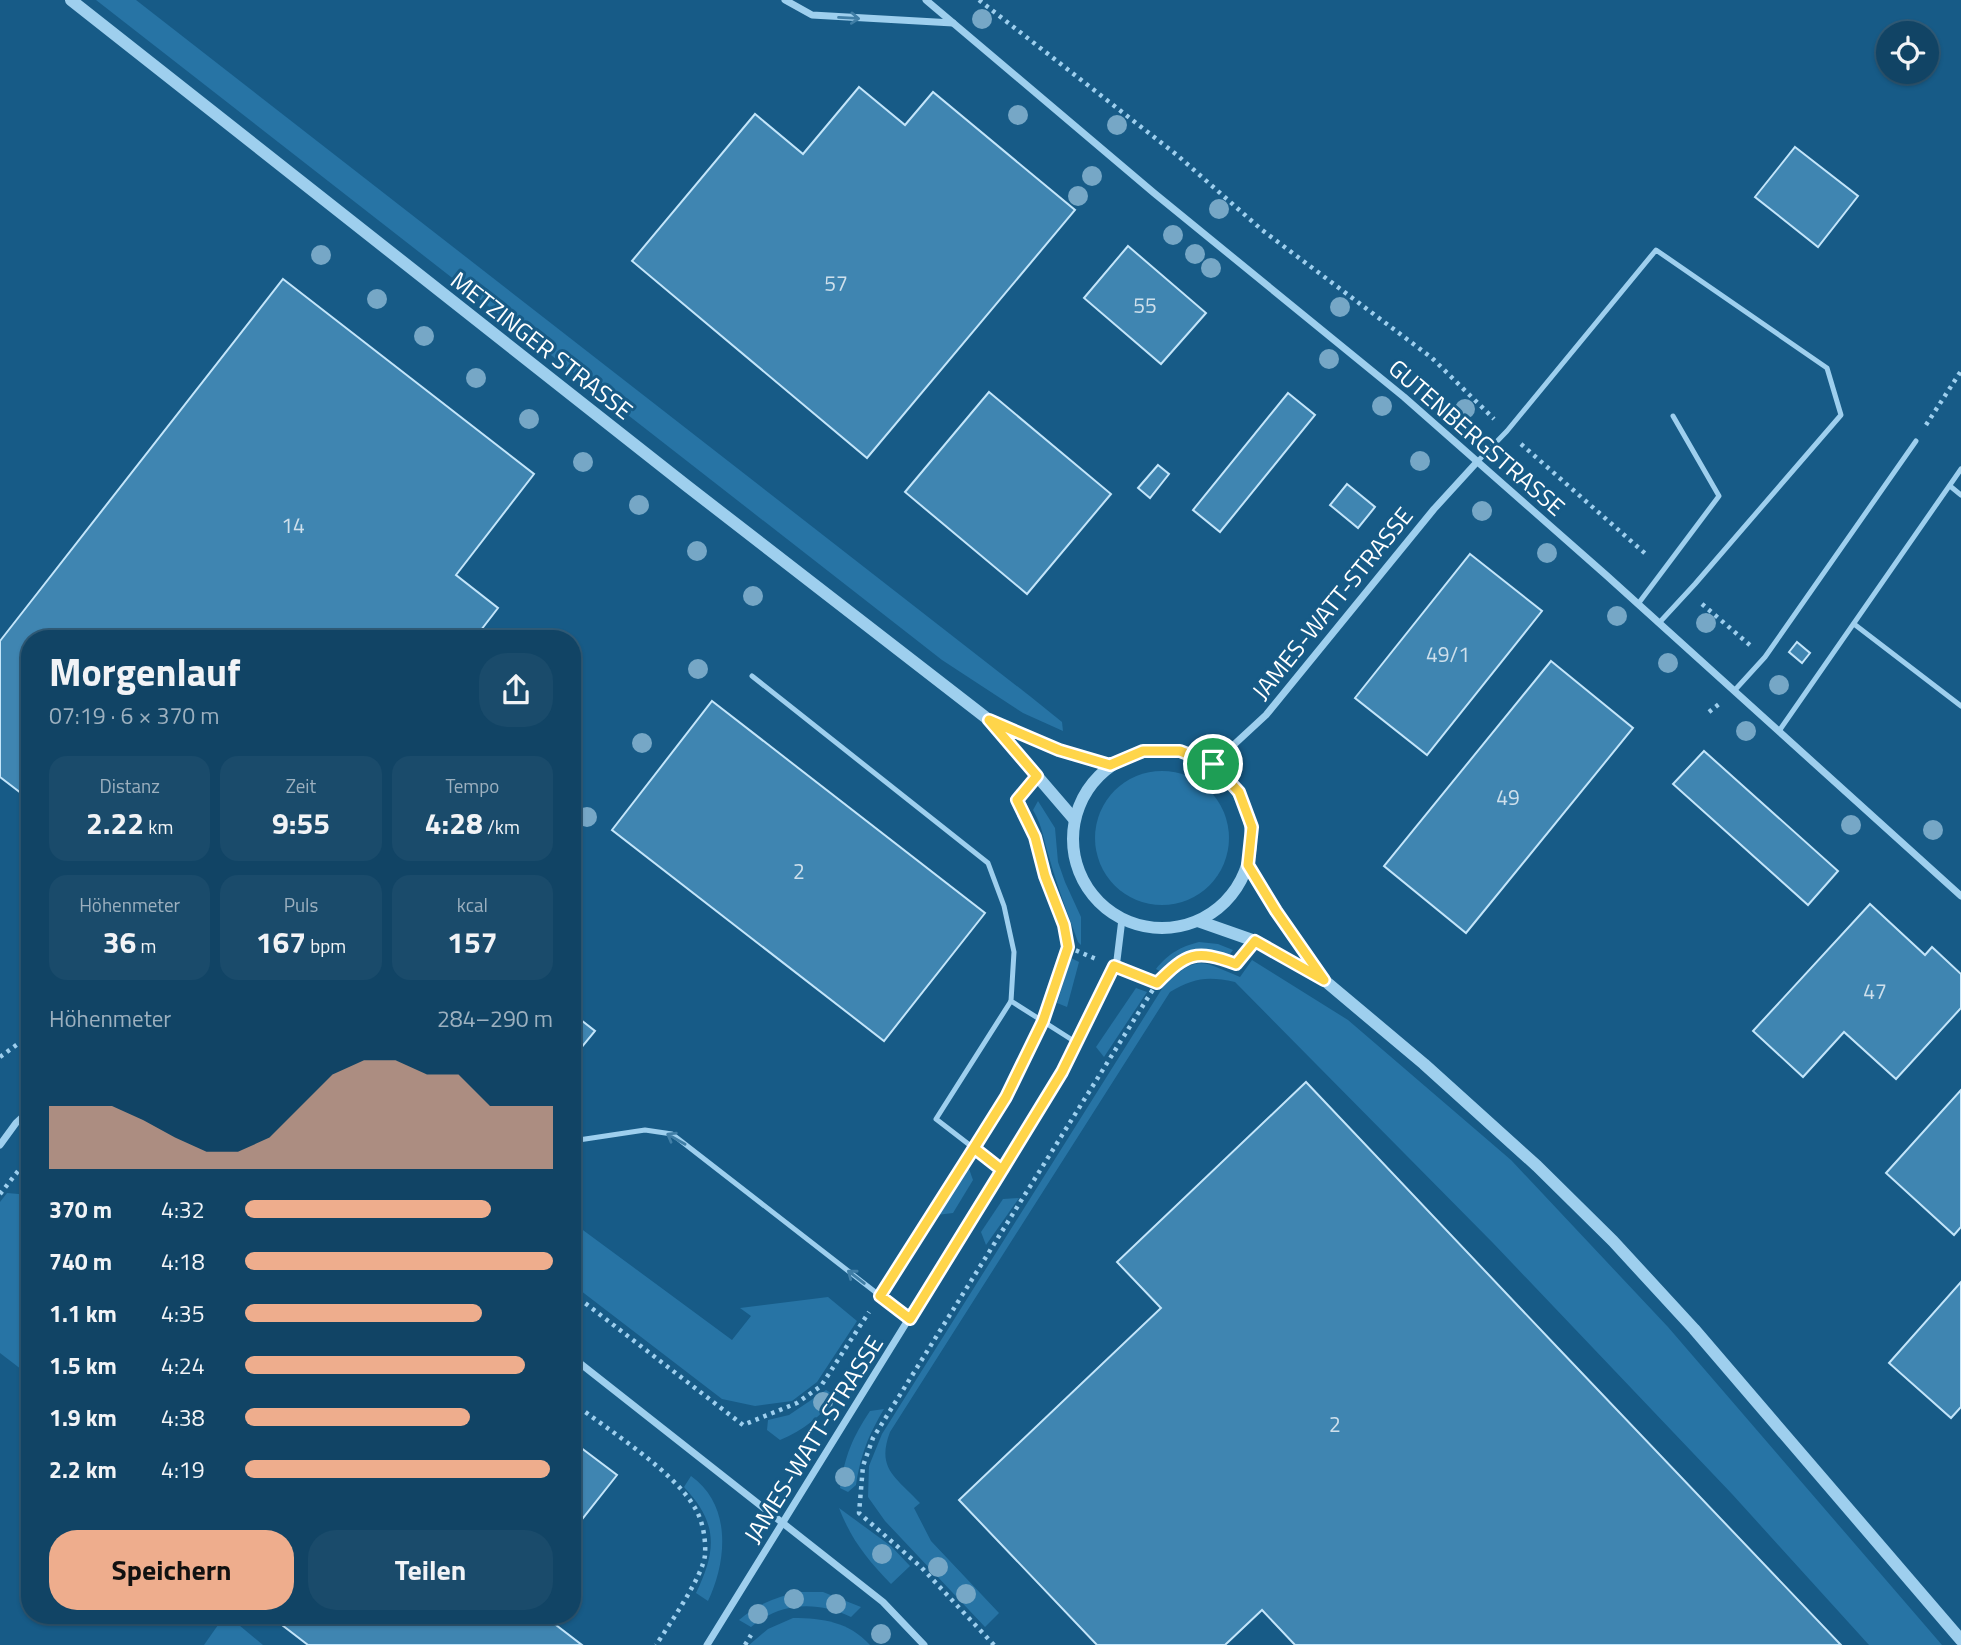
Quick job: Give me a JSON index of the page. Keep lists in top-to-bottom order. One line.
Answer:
{"streets":{"street":["METZINGER STRASSE","GUTENBERGSTRASSE","JAMES-WATT-STRASSE"]},"crossings":[["METZINGER STRASSE","JAMES-WATT-STRASSE"],["GUTENBERGSTRASSE","JAMES-WATT-STRASSE"]],"house_numbers":["57","55","14","49/1","49","2","47","2"],"page":{"heading":["Morgenlauf","07:19 · 6 × 370 m"],"stats":[["Distanz","2.22 km"],["Zeit","9:55"],["Tempo","4:28 /km"],["Höhenmeter","36 m"],["Puls","167 bpm"],["kcal","157"]],"chart":["Höhenmeter","284–290 m"],"list":[{"name":"370 m","note":"4:32"},{"name":"740 m","note":"4:18"},{"name":"1.1 km","note":"4:35"},{"name":"1.5 km","note":"4:24"},{"name":"1.9 km","note":"4:38"},{"name":"2.2 km","note":"4:19"}],"buttons":["Speichern","Teilen"]}}
